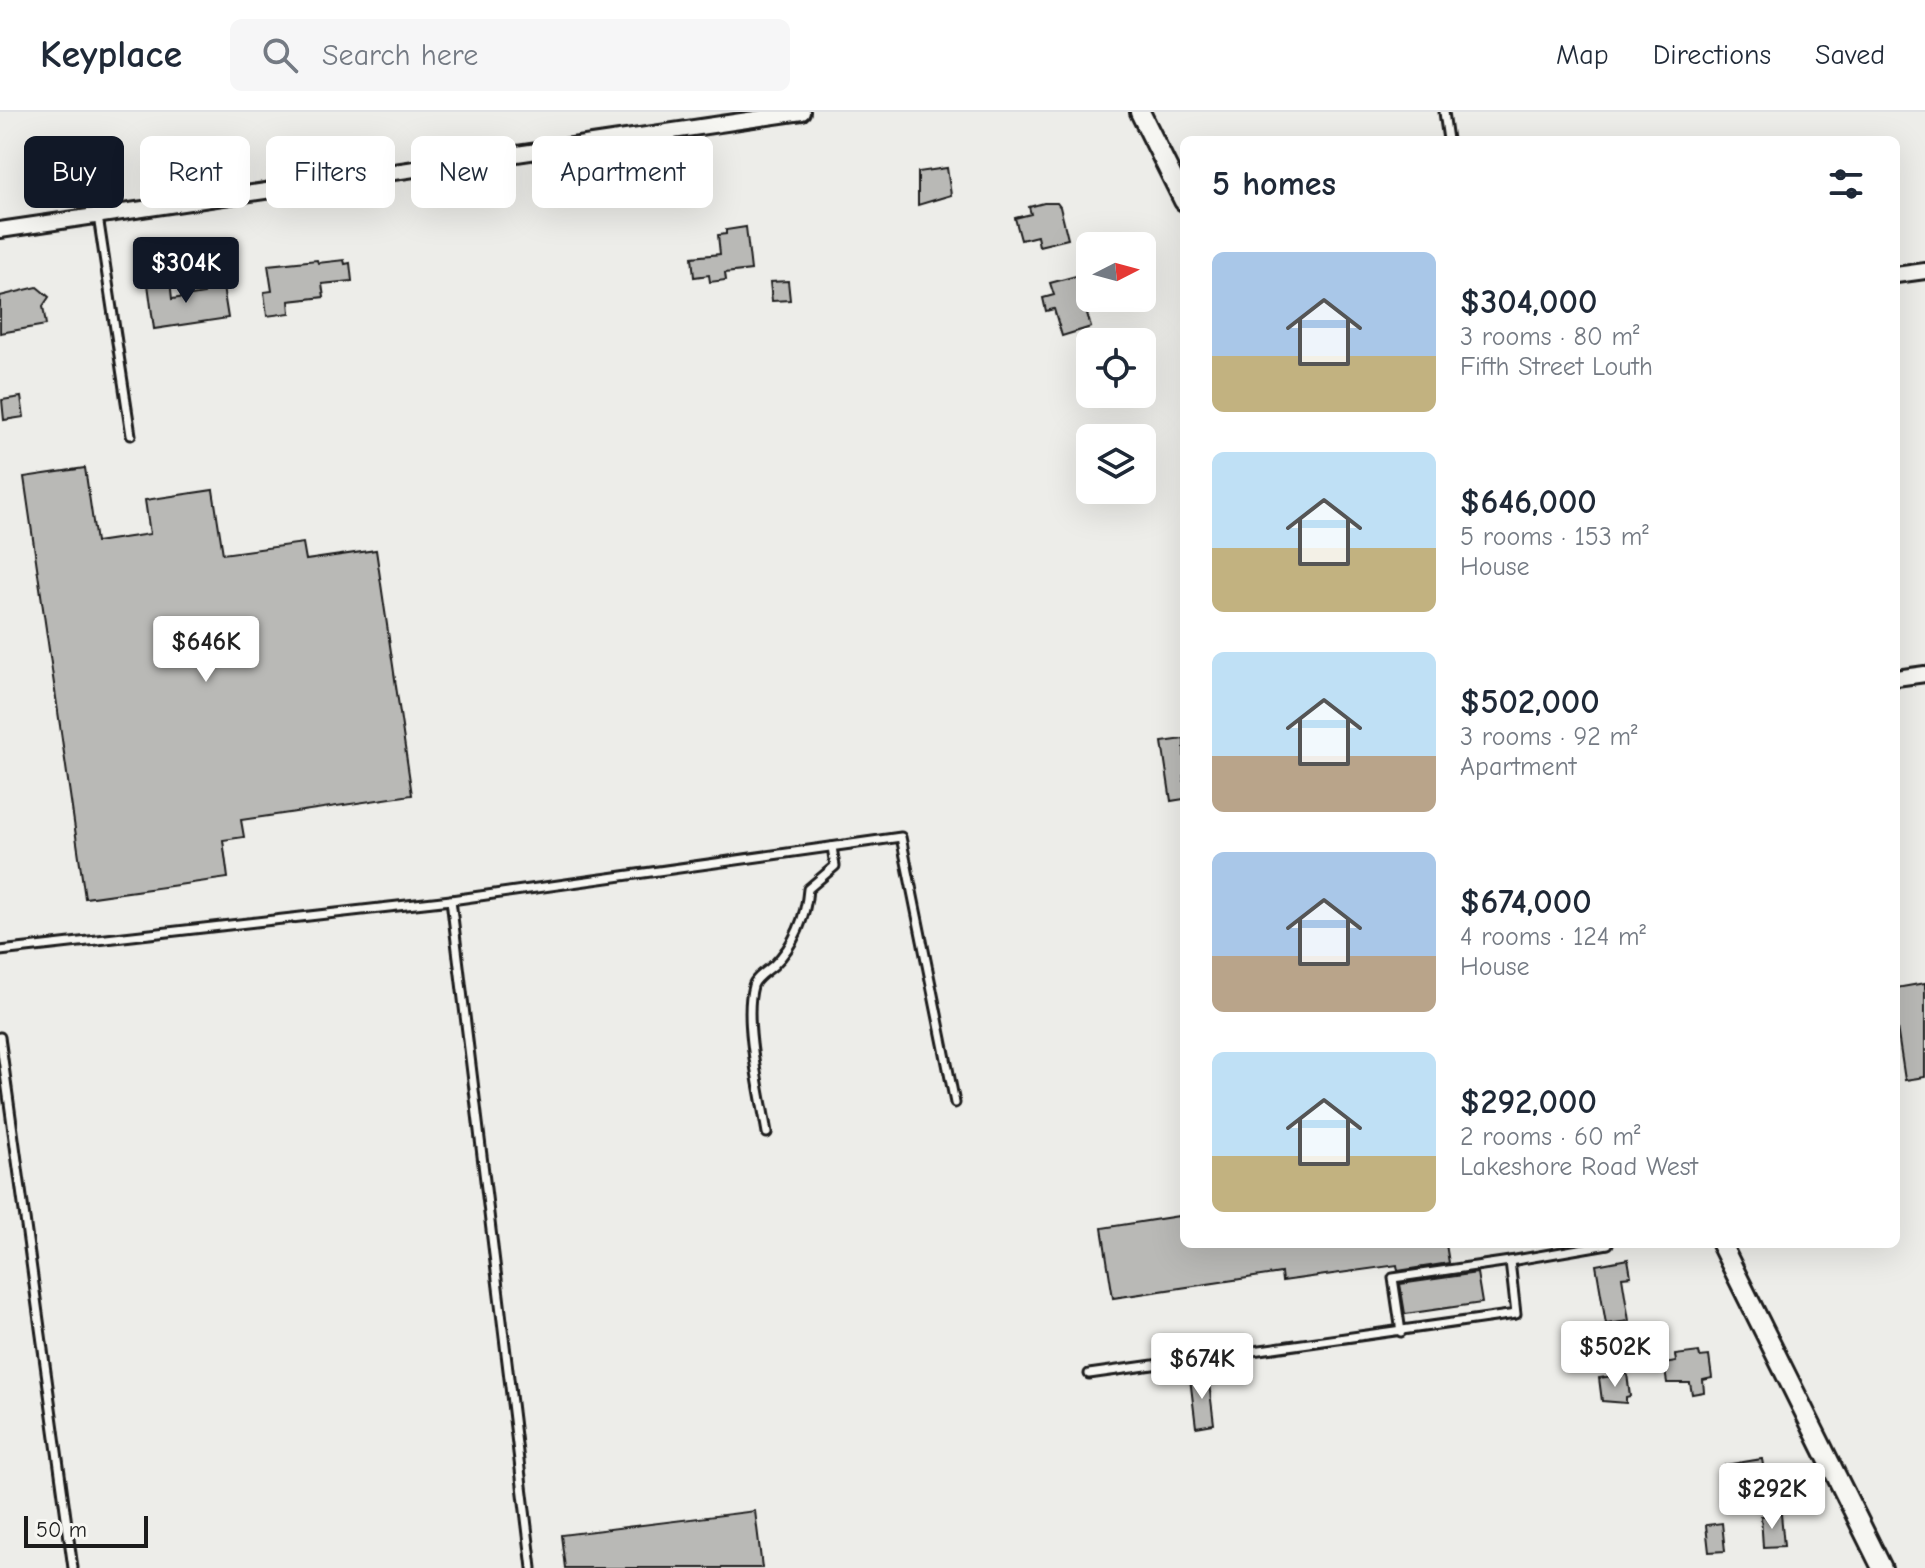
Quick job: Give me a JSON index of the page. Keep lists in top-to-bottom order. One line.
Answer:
{"scale_bar":"50 m","north":"right","page":{"header":"Keyplace","search":"Search here","nav":["Map","Directions","Saved"],"chip":["Buy","Rent","Filters","New","Apartment"],"heading":"5 homes","list":[{"name":"$304,000","note":"3 rooms · 80 m² · Fifth Street Louth"},{"name":"$646,000","note":"5 rooms · 153 m² · House"},{"name":"$502,000","note":"3 rooms · 92 m² · Apartment"},{"name":"$674,000","note":"4 rooms · 124 m² · House"},{"name":"$292,000","note":"2 rooms · 60 m² · Lakeshore Road West"}],"price":["$304K","$646K","$502K","$674K","$292K"],"scale":"50 m"}}
